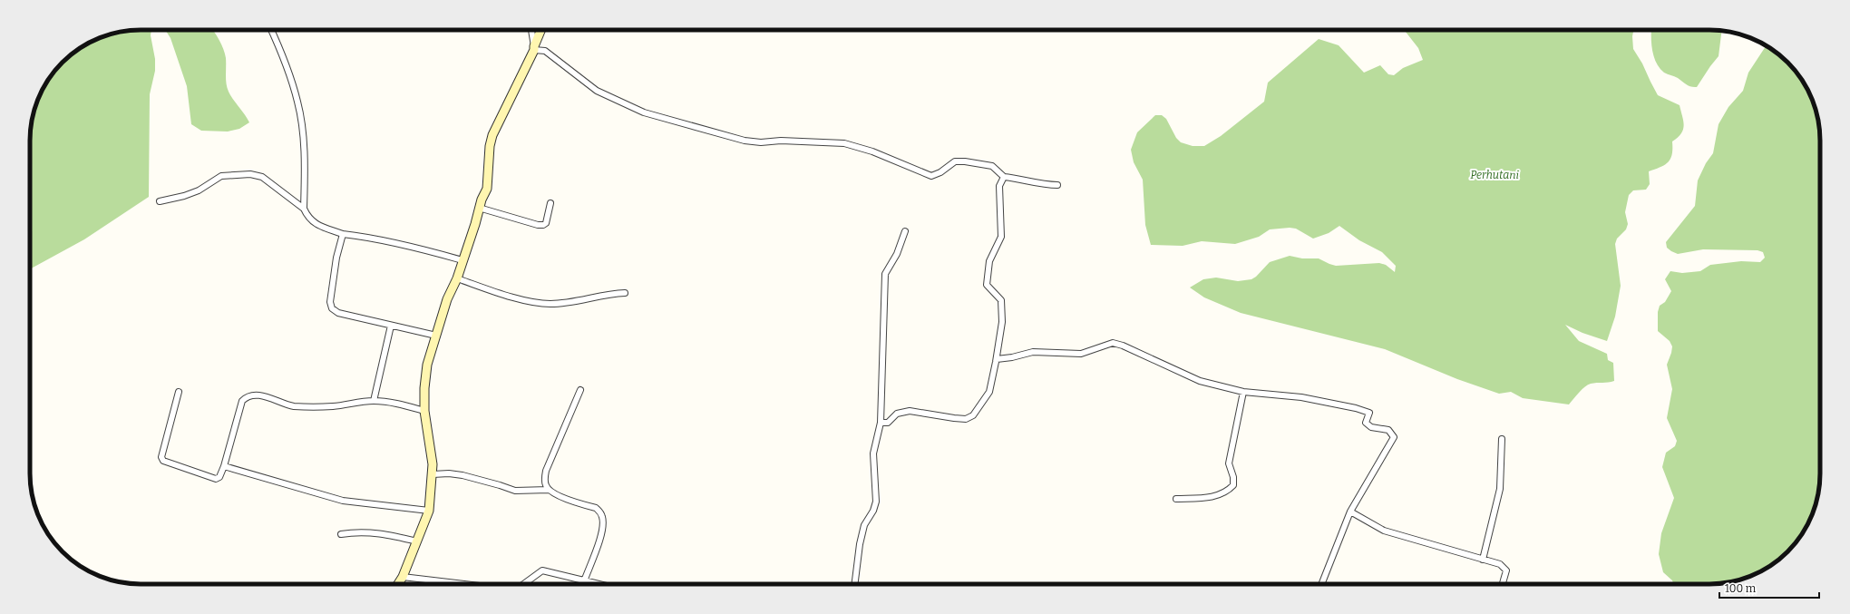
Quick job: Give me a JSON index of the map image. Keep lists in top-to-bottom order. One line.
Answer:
{"parks":["Perhutani"],"scale_bar":"100 m"}
